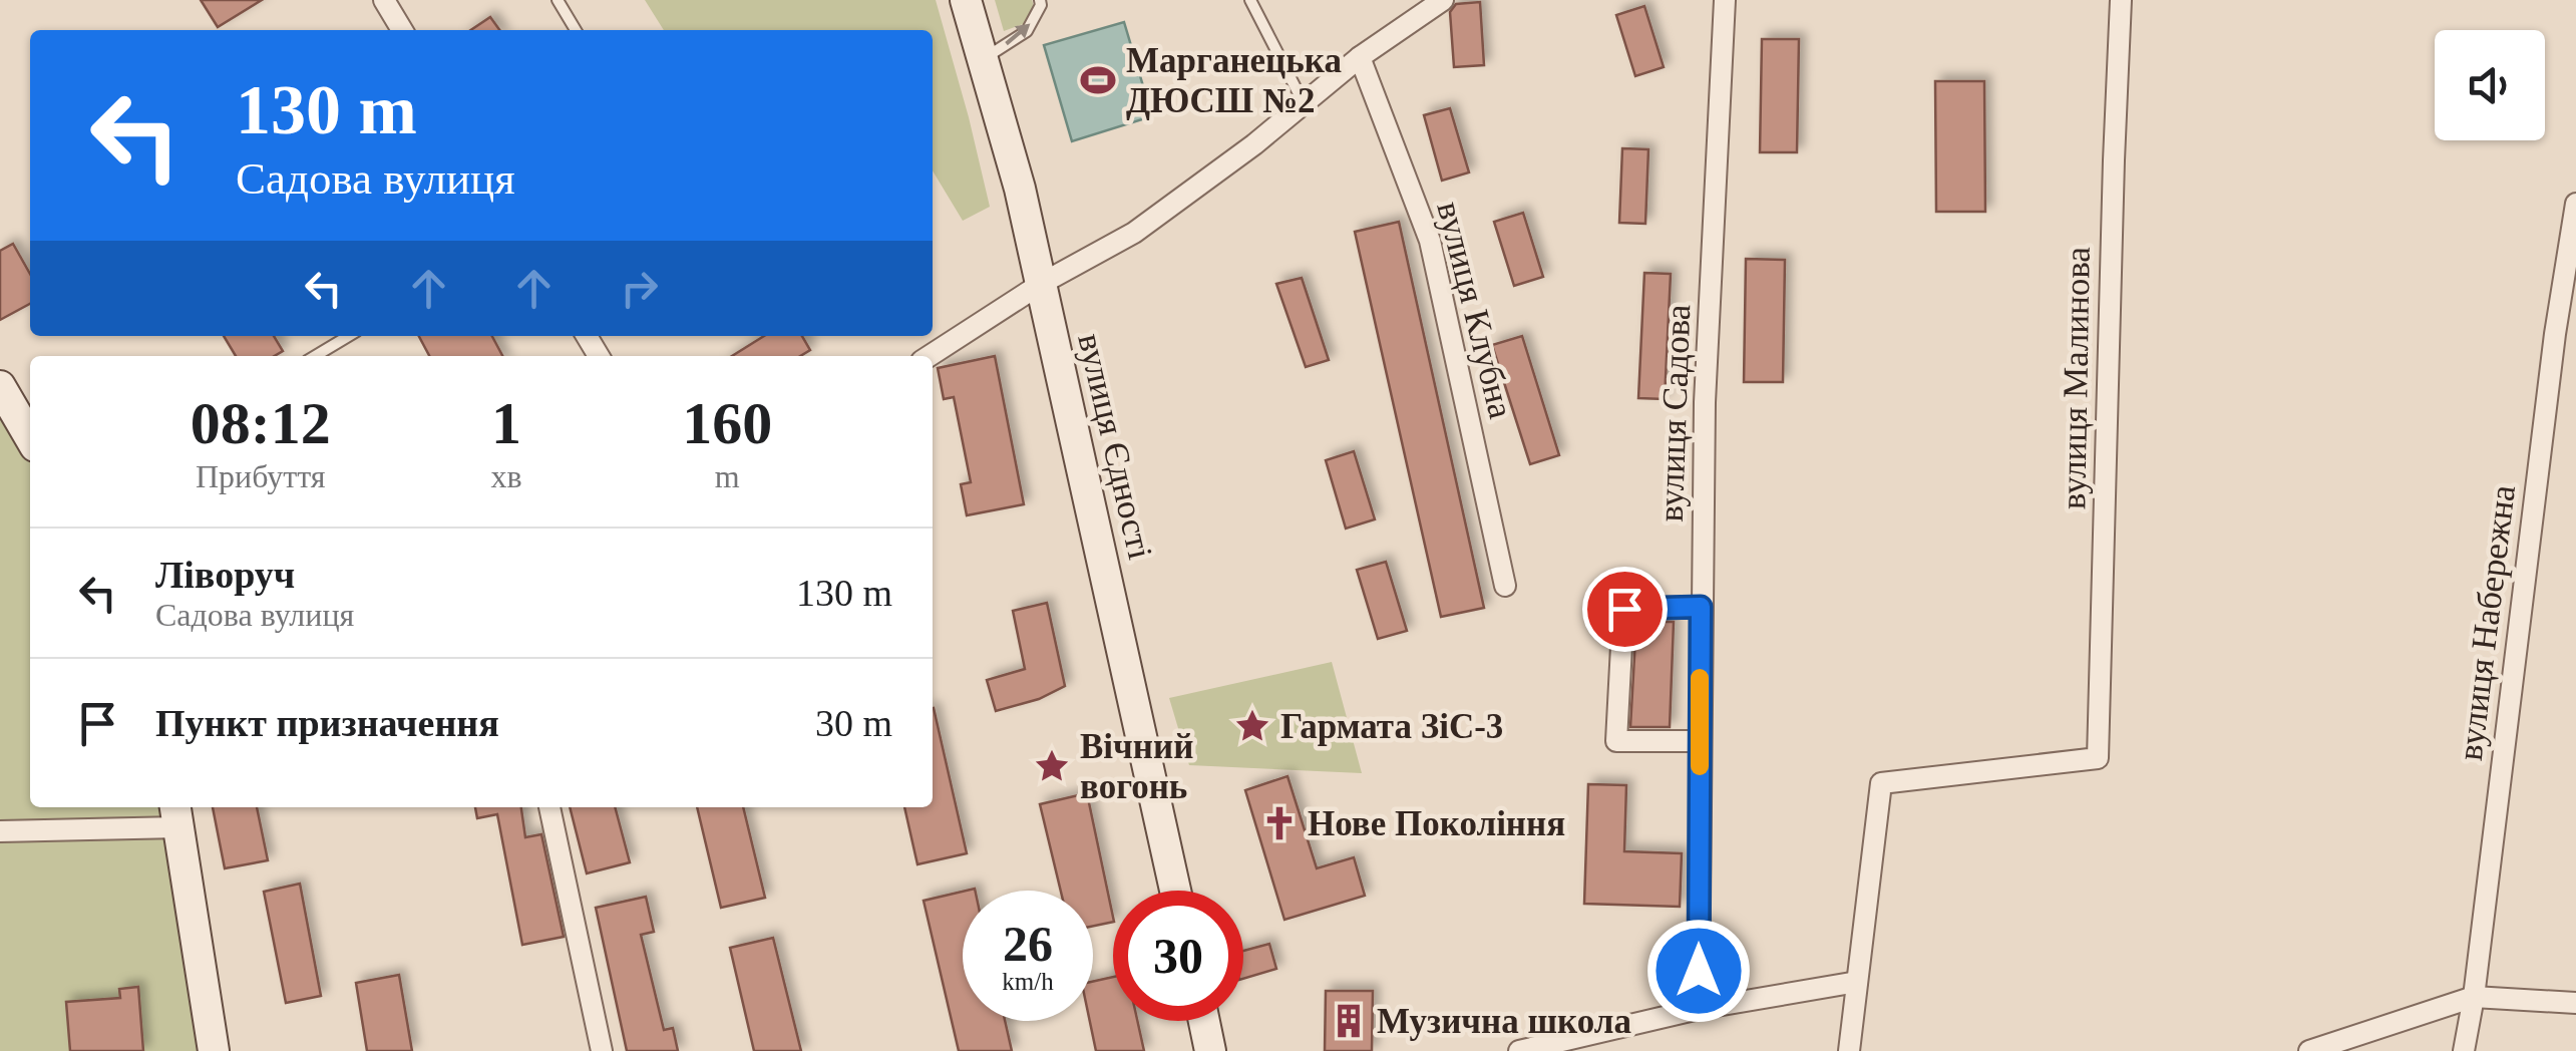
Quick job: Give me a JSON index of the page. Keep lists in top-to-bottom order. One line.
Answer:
{"streets":{"street":["вулиця Клубна","вулиця Малинова","вулиця Садова","вулиця Єдності","вулиця Набережна"]},"places":{"sports":["Марганецька ДЮСШ №2"],"place":["Гармата ЗіС-3","Вічний вогонь"],"church":["Нове Покоління"],"building":["Музична школа"]},"page":{"turn":["130 m","Садова вулиця"],"eta":["08:12","Прибуття","1","хв","160","m"],"list":[{"name":"Ліворуч","note":"Садова вулиця","value":"130 m"},{"name":"Пункт призначення","value":"30 m"}],"speed":"26 km/h","limit":"30"}}
